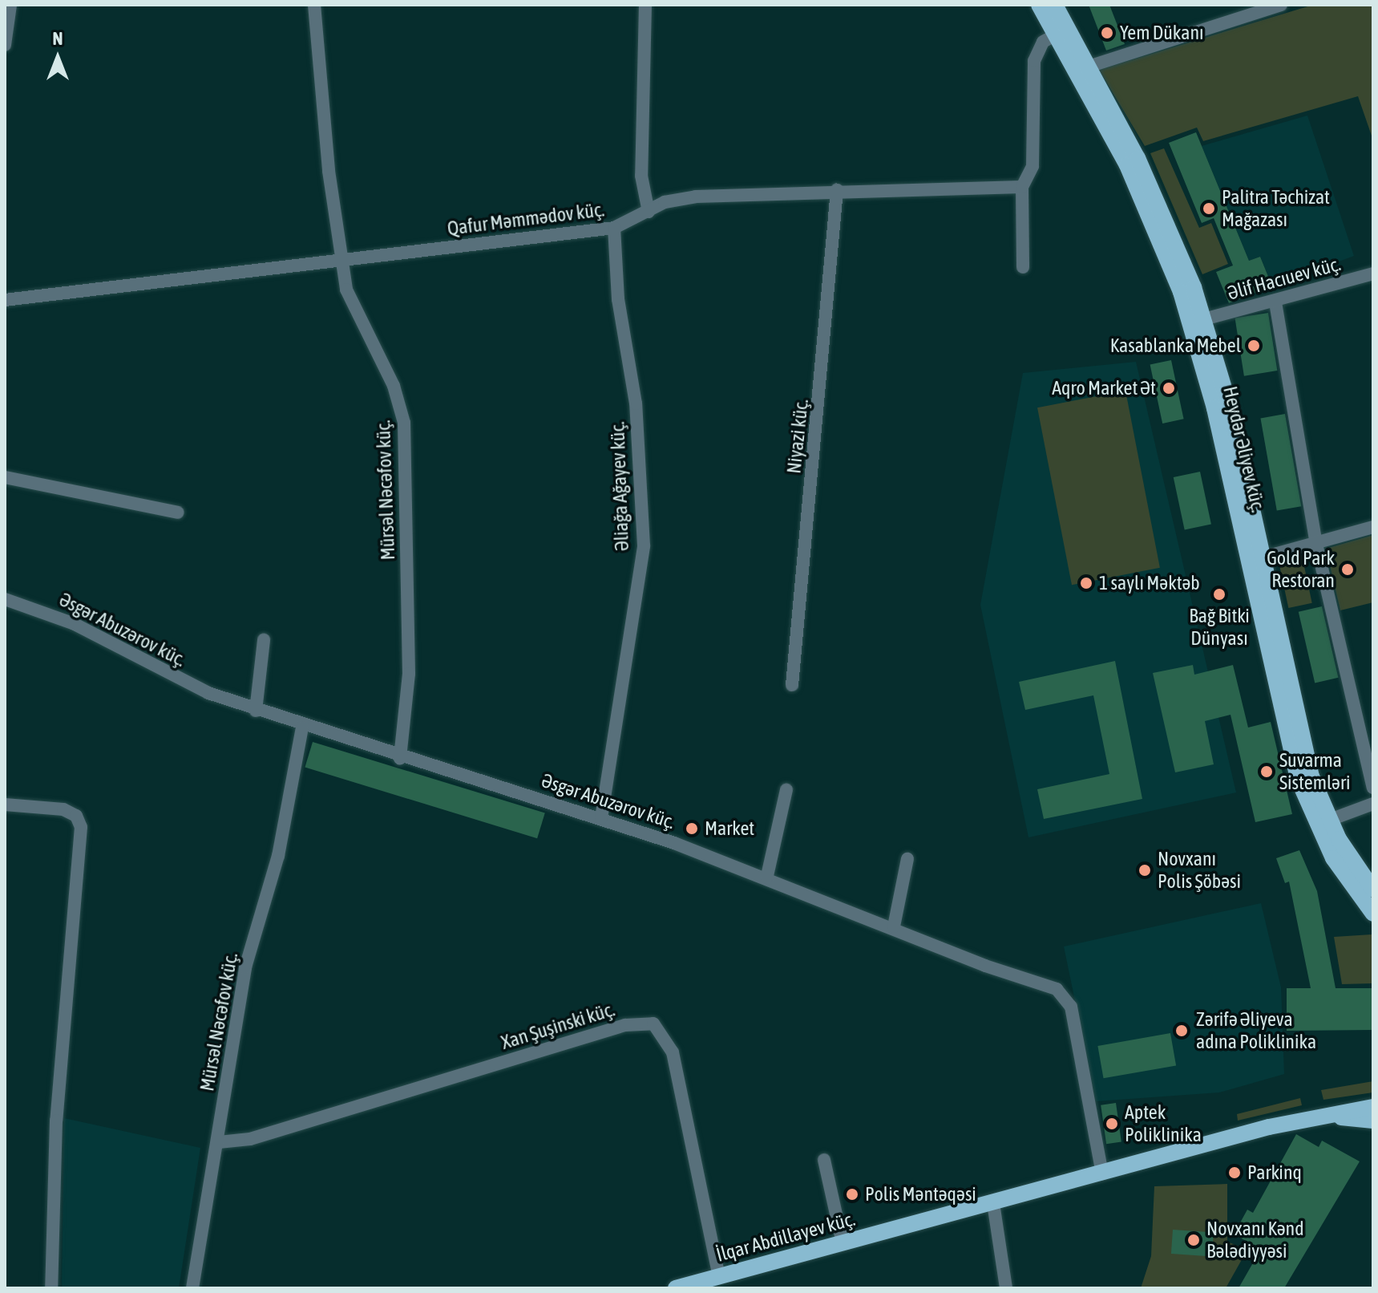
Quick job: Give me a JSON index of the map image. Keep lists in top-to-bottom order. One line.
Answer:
{"streets":{"main road":["Heydər Əliyev küç.","İlqar Abdillayev küç."],"street":["Qafur Məmmədov küç.","Əlif Hacıuev küç.","Niyazi küç.","Əliağa Ağayev küç.","Mürsəl Nəcəfov küç.","Əsgər Abuzərov küç.","Xan Şuşinski küç."]},"crossings":[["Qafur Məmmədov küç.","Niyazi küç."],["Qafur Məmmədov küç.","Əliağa Ağayev küç."],["Qafur Məmmədov küç.","Mürsəl Nəcəfov küç."],["Əlif Hacıuev küç.","Heydər Əliyev küç."],["Əliağa Ağayev küç.","Əsgər Abuzərov küç."],["Mürsəl Nəcəfov küç.","Əsgər Abuzərov küç."],["Mürsəl Nəcəfov küç.","Xan Şuşinski küç."],["Əsgər Abuzərov küç.","İlqar Abdillayev küç."],["Xan Şuşinski küç.","İlqar Abdillayev küç."]],"places":["Yem Dükanı","Palitra Təchizat Mağazası","Kasablanka Mebel","Aqro Market Ət","Gold Park Restoran","1 saylı Məktəb","Bağ Bitki Dünyası","Suvarma Sistemləri","Market","Novxanı Polis Şöbəsi","Zərifə Əliyeva adına Poliklinika","Aptek Poliklinika","Parkinq","Polis Məntəqəsi","Novxanı Kənd Bələdiyyəsi"],"north":"top"}
